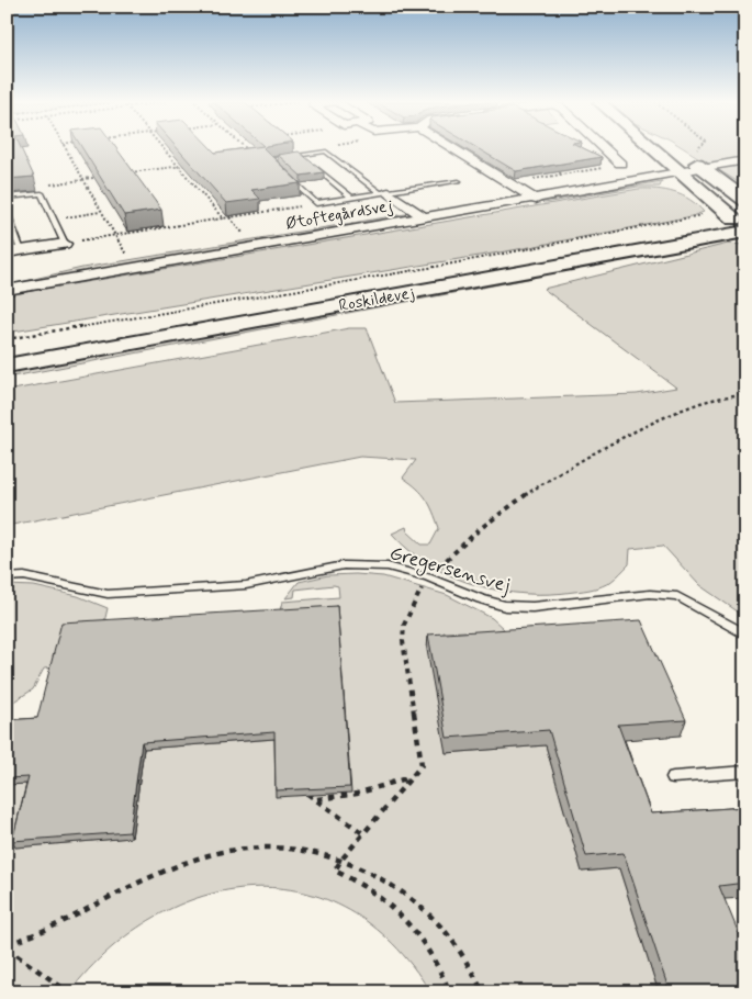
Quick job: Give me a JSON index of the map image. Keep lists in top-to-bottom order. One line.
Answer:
{"streets":{"main road":["Roskildevej"],"street":["Øtoftegårdsvej"],"lane":["Gregersensvej"]}}
